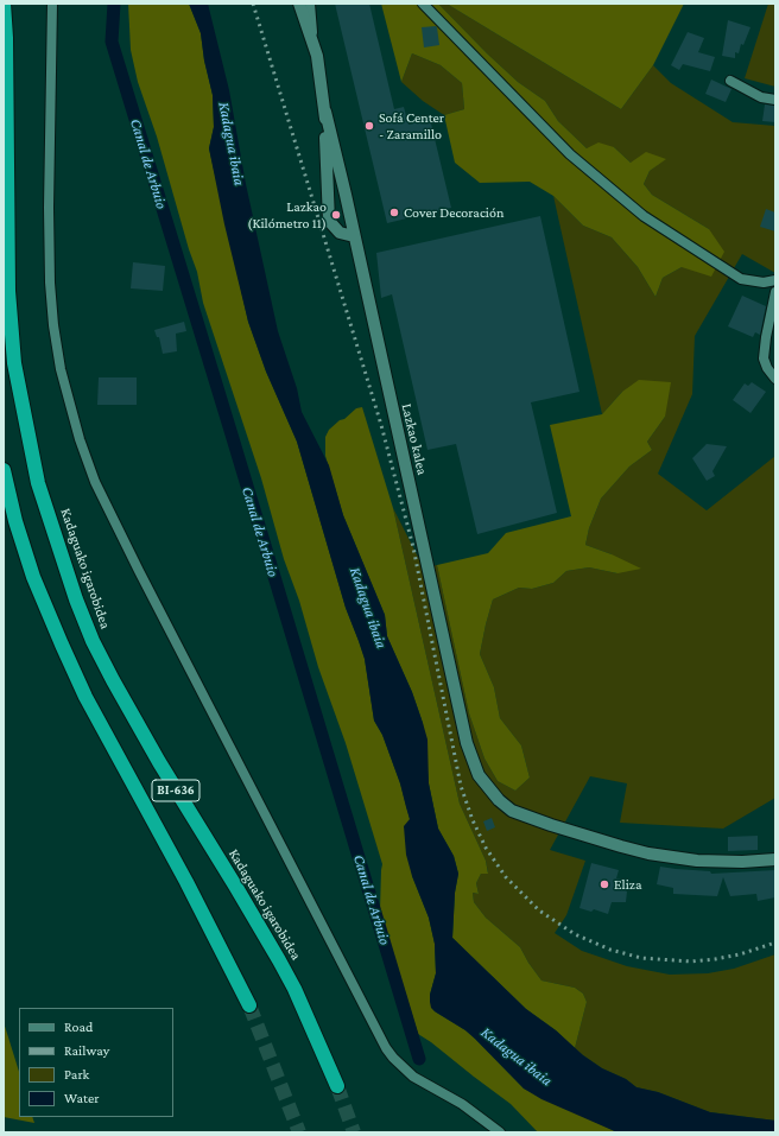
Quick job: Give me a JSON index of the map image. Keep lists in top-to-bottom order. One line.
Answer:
{"streets":{"highway":["Kadaguako igarobidea","BI-636"],"street":["Lazkao kalea"]},"water":["Kadagua ibaia","Canal de Arbuio"],"places":["Sofá Center - Zaramillo","Cover Decoración","Lazkao (Kilómetro 11)","Eliza"],"legend":["Road","Railway","Park","Water"]}
